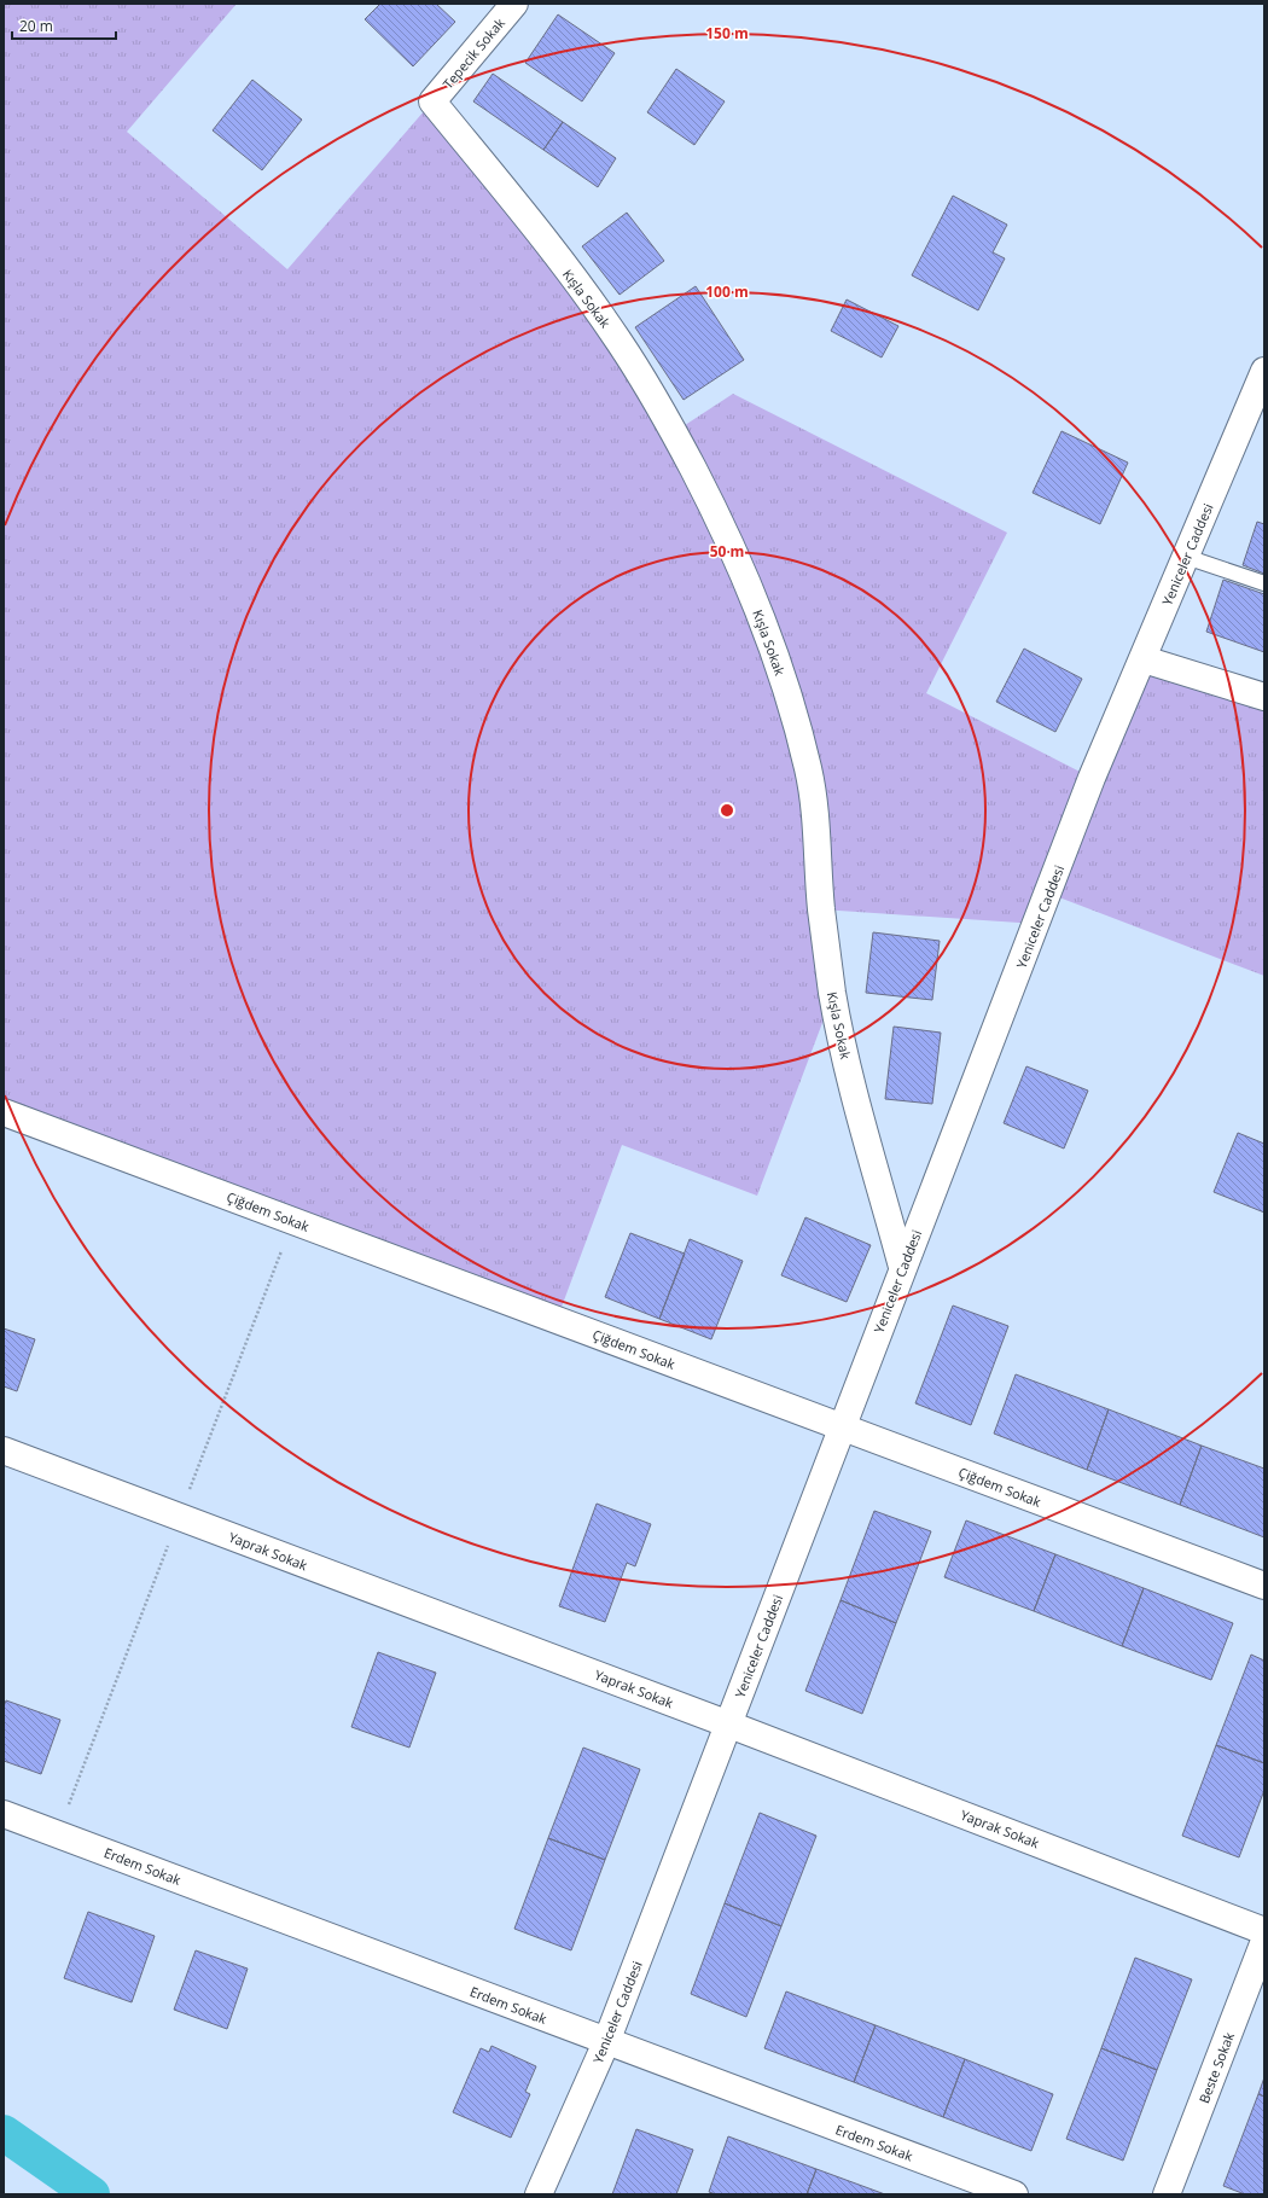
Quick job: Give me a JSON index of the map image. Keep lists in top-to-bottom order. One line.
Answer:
{"streets":{"street":["Tepecik Sokak","Kışla Sokak","Yeniceler Caddesi","Çiğdem Sokak","Yaprak Sokak","Erdem Sokak","Beste Sokak"]},"crossings":[["Tepecik Sokak","Kışla Sokak"],["Kışla Sokak","Yeniceler Caddesi"],["Yeniceler Caddesi","Çiğdem Sokak"],["Yeniceler Caddesi","Yaprak Sokak"],["Yeniceler Caddesi","Erdem Sokak"]],"scale_bar":"20 m","rings":["150 m","100 m","50 m"]}
